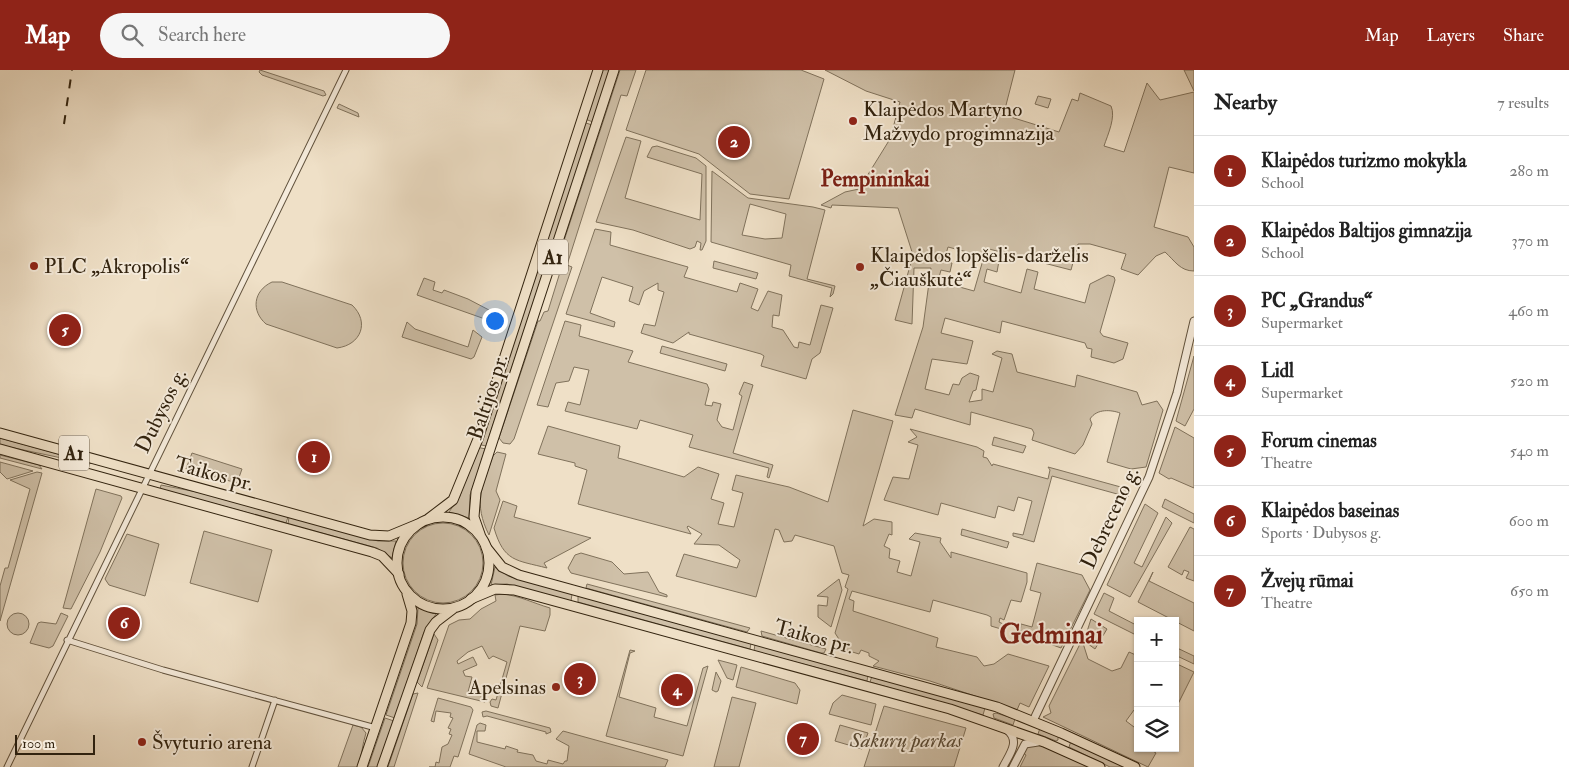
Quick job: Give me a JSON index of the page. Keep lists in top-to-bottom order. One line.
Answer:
{"streets":{"main road":["A1","Baltijos pr.","Taikos pr."],"street":["Dubysos g.","Debreceno g."]},"crossings":[["A1","Baltijos pr."],["A1","Taikos pr."],["Baltijos pr.","Taikos pr."],["Dubysos g.","Taikos pr."],["Taikos pr.","Debreceno g."]],"districts":["Pempininkai","Gedminai"],"parks":["Sakurų parkas"],"places":["Klaipėdos Martyno Mažvydo progimnazija","PLC „Akropolis“","Klaipėdos lopšelis-darželis „Čiauškutė“","Apelsinas","Švyturio arena"],"scale_bar":"100 m","page":{"header":"Map","search":"Search here","nav":["Map","Layers","Share"],"heading":["Nearby","7 results"],"pins":["2","5","1","6","3","4","7"],"list":[{"mark":"1","name":"Klaipėdos turizmo mokykla","note":"School","value":"280 m"},{"mark":"2","name":"Klaipėdos Baltijos gimnazija","note":"School","value":"370 m"},{"mark":"3","name":"PC „Grandus“","note":"Supermarket","value":"460 m"},{"mark":"4","name":"Lidl","note":"Supermarket","value":"520 m"},{"mark":"5","name":"Forum cinemas","note":"Theatre","value":"540 m"},{"mark":"6","name":"Klaipėdos baseinas","note":"Sports · Dubysos g.","value":"600 m"},{"mark":"7","name":"Žvejų rūmai","note":"Theatre","value":"650 m"}],"map_buttons":["+","−"],"scale":"100 m"}}
